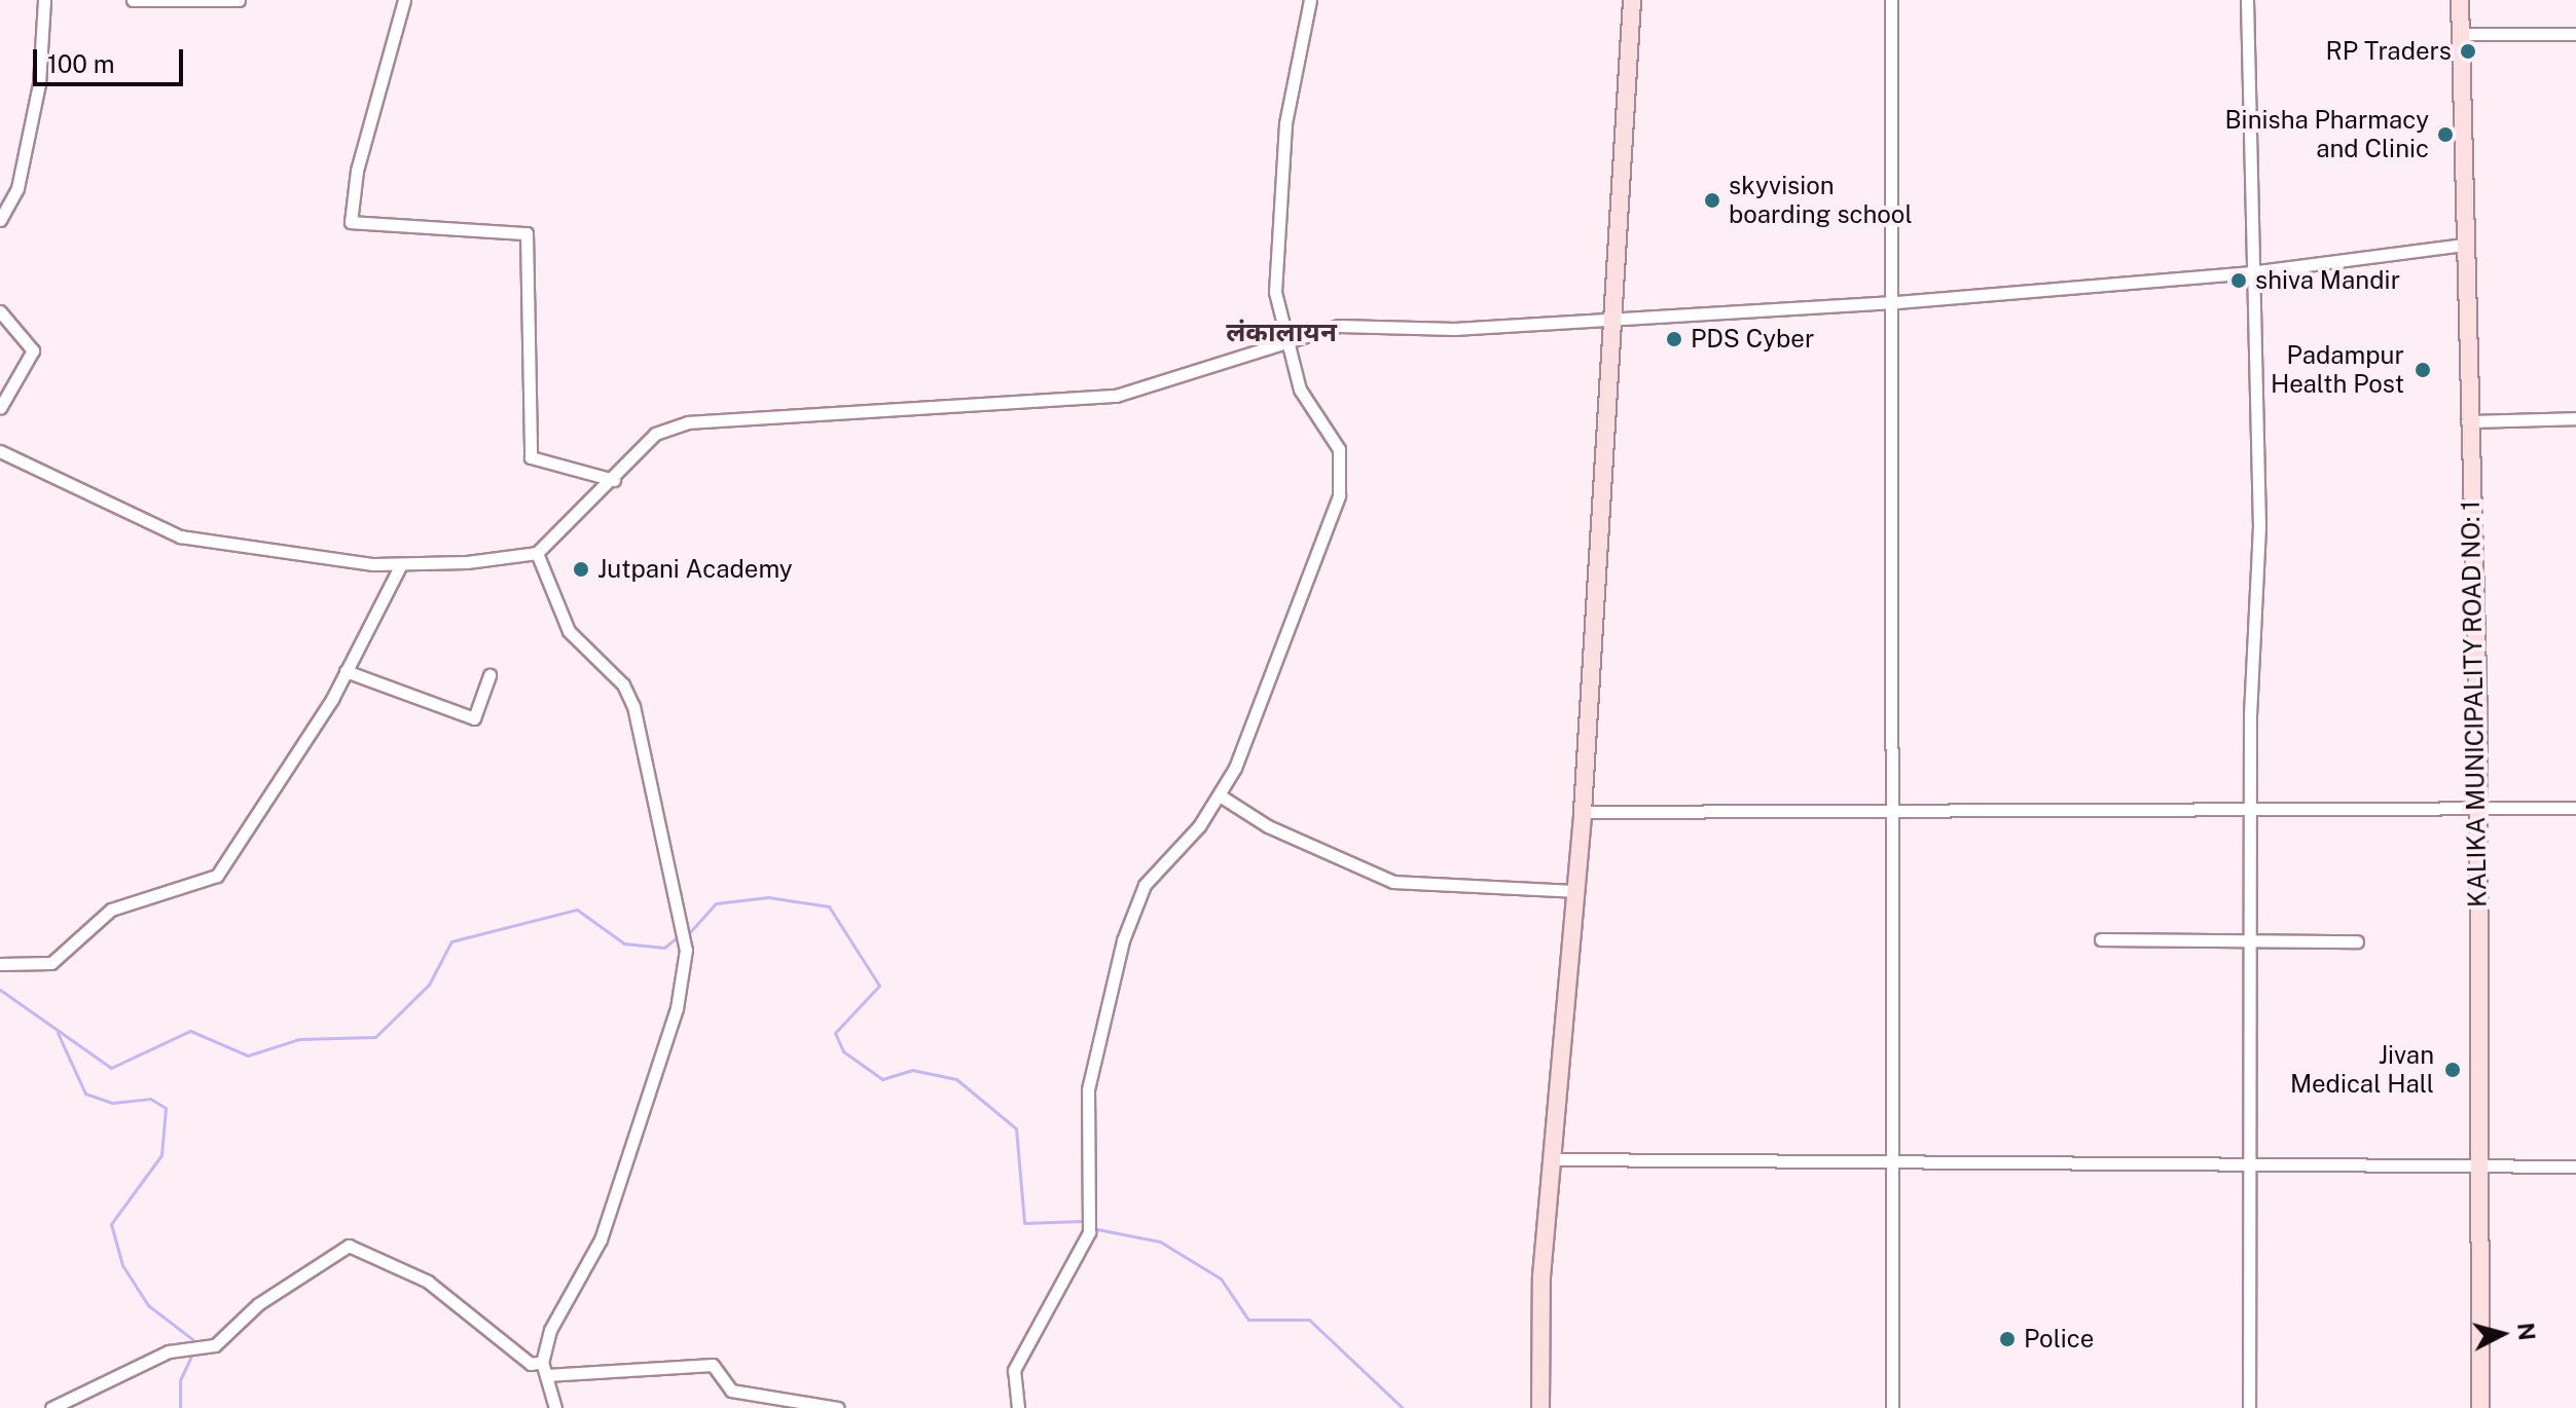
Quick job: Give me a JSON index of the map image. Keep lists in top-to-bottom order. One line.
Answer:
{"streets":{"street":["KALIKA MUNICIPALITY ROAD NO: 1"]},"districts":["लंकालायन"],"places":["RP Traders","Binisha Pharmacy and Clinic","skyvision boarding school","shiva Mandir","PDS Cyber","Padampur Health Post","Jutpani Academy","Jivan Medical Hall","Police"],"scale_bar":"100 m","north":"right"}
